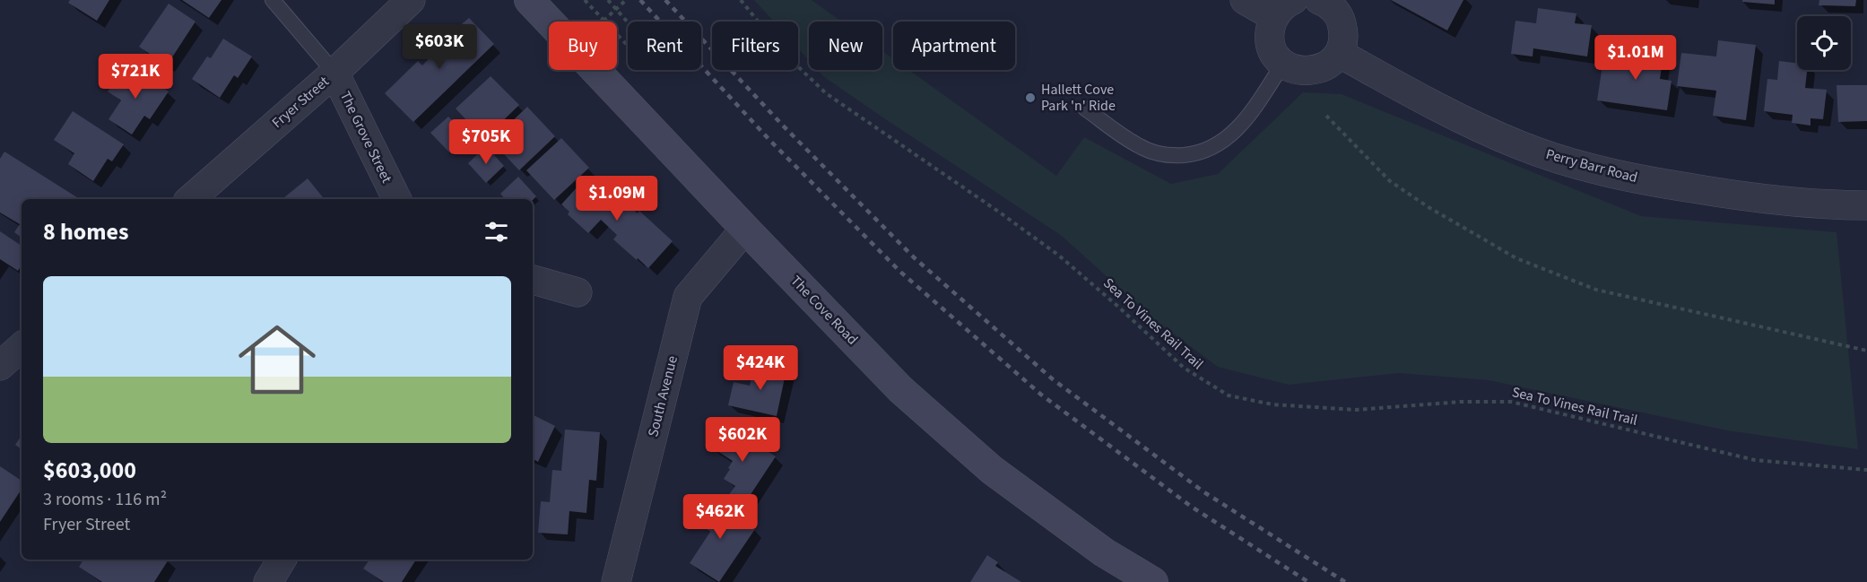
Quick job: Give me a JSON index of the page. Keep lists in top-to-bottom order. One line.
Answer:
{"streets":{"street":["Fryer Street","The Grove Street","Perry Barr Road","The Cove Road","South Avenue"],"path":["Sea To Vines Rail Trail"]},"crossings":[["Fryer Street","The Grove Street"],["The Cove Road","South Avenue"]],"places":["Hallett Cove Park 'n' Ride"],"page":{"chip":["Buy","Rent","Filters","New","Apartment"],"price":["$603K","$1.01M","$721K","$705K","$1.09M","$424K","$602K","$462K"],"heading":"8 homes","list":[{"name":"$603,000","note":"3 rooms · 116 m² · Fryer Street"}]}}
